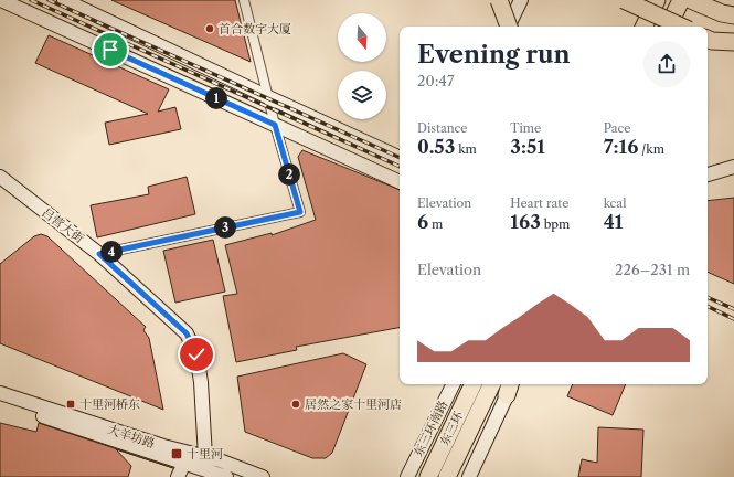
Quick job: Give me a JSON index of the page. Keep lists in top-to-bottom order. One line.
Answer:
{"streets":{"highway":["东三环"],"street":["吕营大街","东三环南路","大羊坊路"]},"crossings":[["吕营大街","大羊坊路"]],"places":{"other":["首合数字大厦","居然之家十里河店"],"transit":["十里河桥东","十里河"]},"north":"bottom","page":{"heading":["Evening run","20:47"],"pins":["1","2","3","4"],"stats":[["Distance","0.53 km"],["Time","3:51"],["Pace","7:16 /km"],["Elevation","6 m"],["Heart rate","163 bpm"],["kcal","41"]],"chart":["Elevation","226–231 m"]}}
